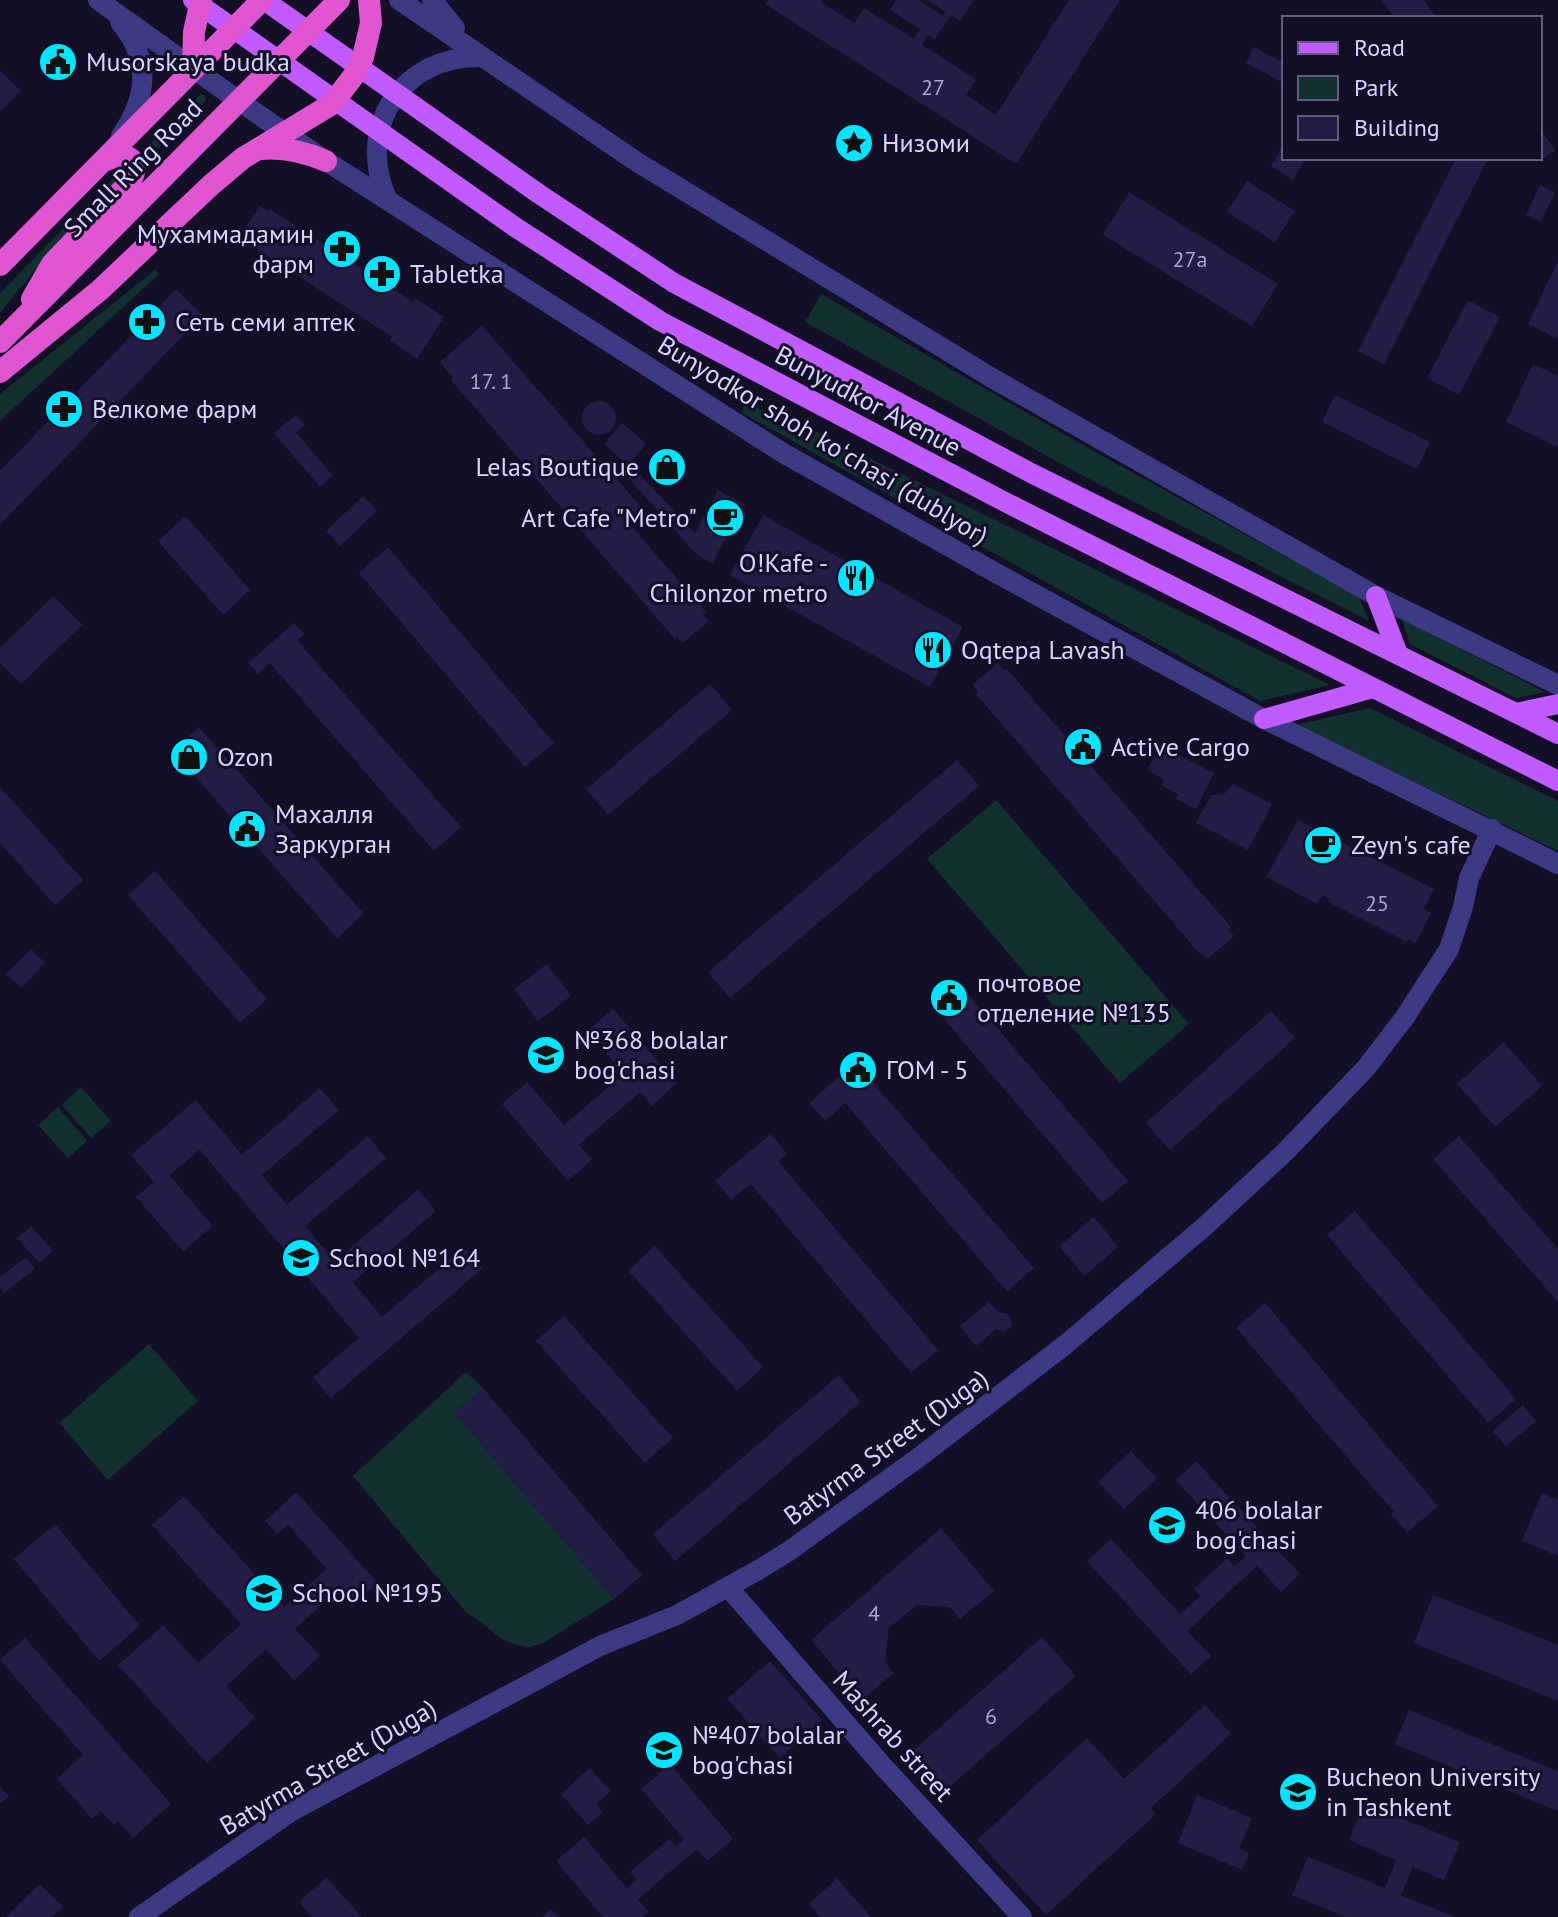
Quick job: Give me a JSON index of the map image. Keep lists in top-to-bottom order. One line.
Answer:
{"streets":{"highway":["Small Ring Road"],"main road":["Bunyudkor Avenue"],"street":["Bunyodkor shoh koʻchasi (dublyor)","Batyrma Street (Duga)","Mashrab street"]},"crossings":[["Small Ring Road","Bunyudkor Avenue"],["Small Ring Road","Bunyodkor shoh koʻchasi (dublyor)"],["Bunyodkor shoh koʻchasi (dublyor)","Batyrma Street (Duga)"],["Batyrma Street (Duga)","Mashrab street"]],"places":{"public building":["Musorskaya budka","Active Cargo","Махалля Заркурган","почтовое отделение №135","ГОМ - 5"],"place":["Низоми"],"pharmacy":["Мухаммадамин фарм","Tabletka","Сеть семи аптек","Велкоме фарм"],"shop":["Lelas Boutique","Ozon"],"cafe":["Art Cafe \"Metro\"","Zeyn's cafe"],"restaurant":["O!Kafe - Chilonzor metro","Oqtepa Lavash"],"school or university":["№368 bolalar bog'chasi","School №164","406 bolalar bog'chasi","School №195","№407 bolalar bog'chasi","Bucheon University in Tashkent"]},"house_numbers":["27","27а","17. 1","25","4","6"],"legend":["Road","Park","Building"]}
